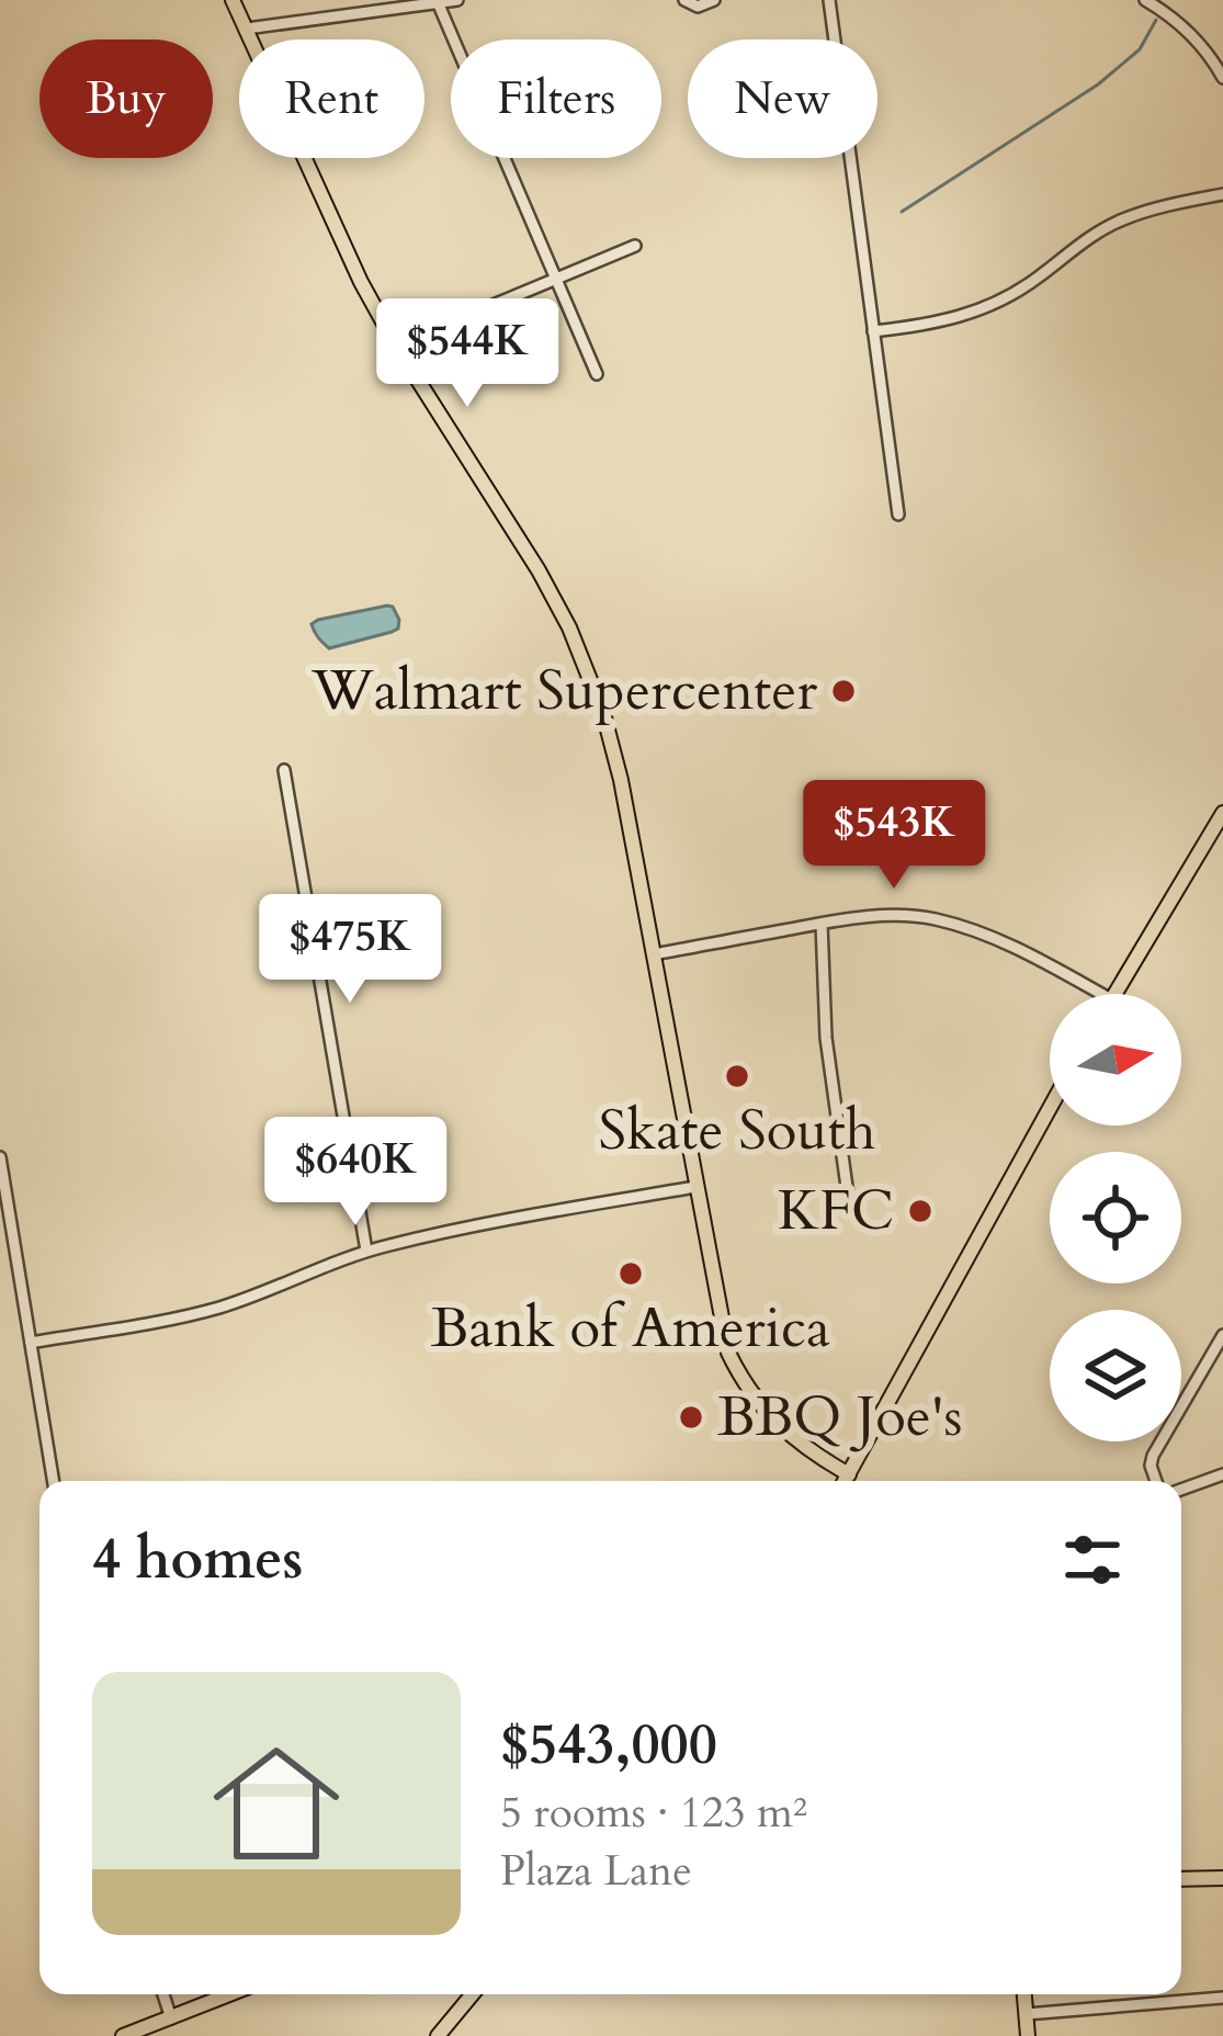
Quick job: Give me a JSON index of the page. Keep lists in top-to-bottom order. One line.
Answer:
{"places":["Walmart Supercenter","Skate South","KFC","Bank of America","BBQ Joe's"],"north":"right","page":{"chip":["Buy","Rent","Filters","New"],"price":["$544K","$543K","$475K","$640K"],"heading":"4 homes","list":[{"name":"$543,000","note":"5 rooms · 123 m² · Plaza Lane"}]}}
